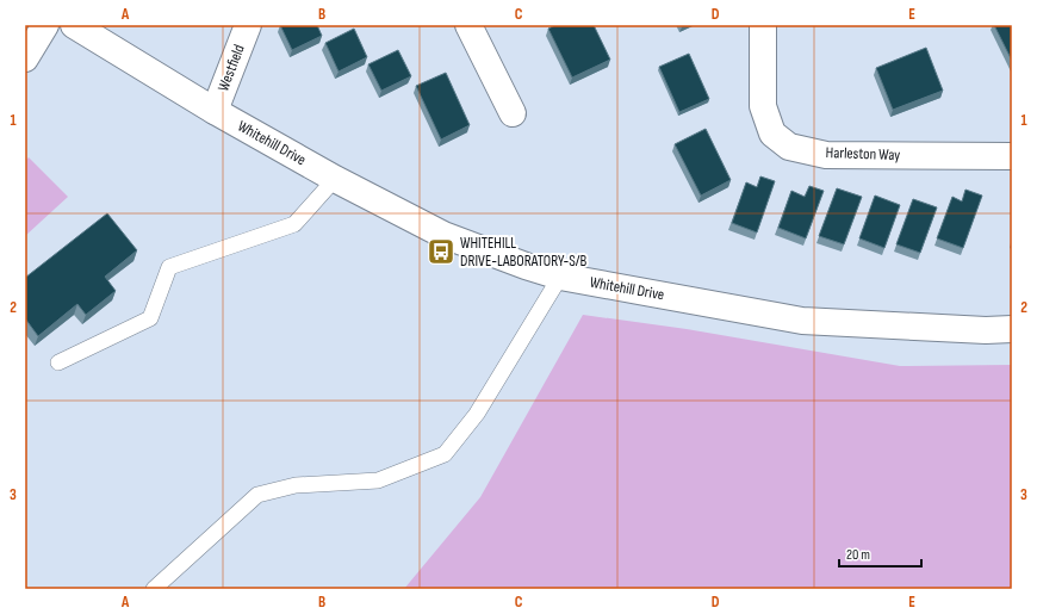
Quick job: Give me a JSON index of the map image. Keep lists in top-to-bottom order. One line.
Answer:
{"streets":{"street":["Westfield","Whitehill Drive","Harleston Way"]},"crossings":[["Westfield","Whitehill Drive"]],"places":{"bus stop":["WHITEHILL DRIVE-LABORATORY-S/B"]},"scale_bar":"20 m","grid":{"columns":["A","B","C","D","E"],"rows":["1","2","3"]}}
